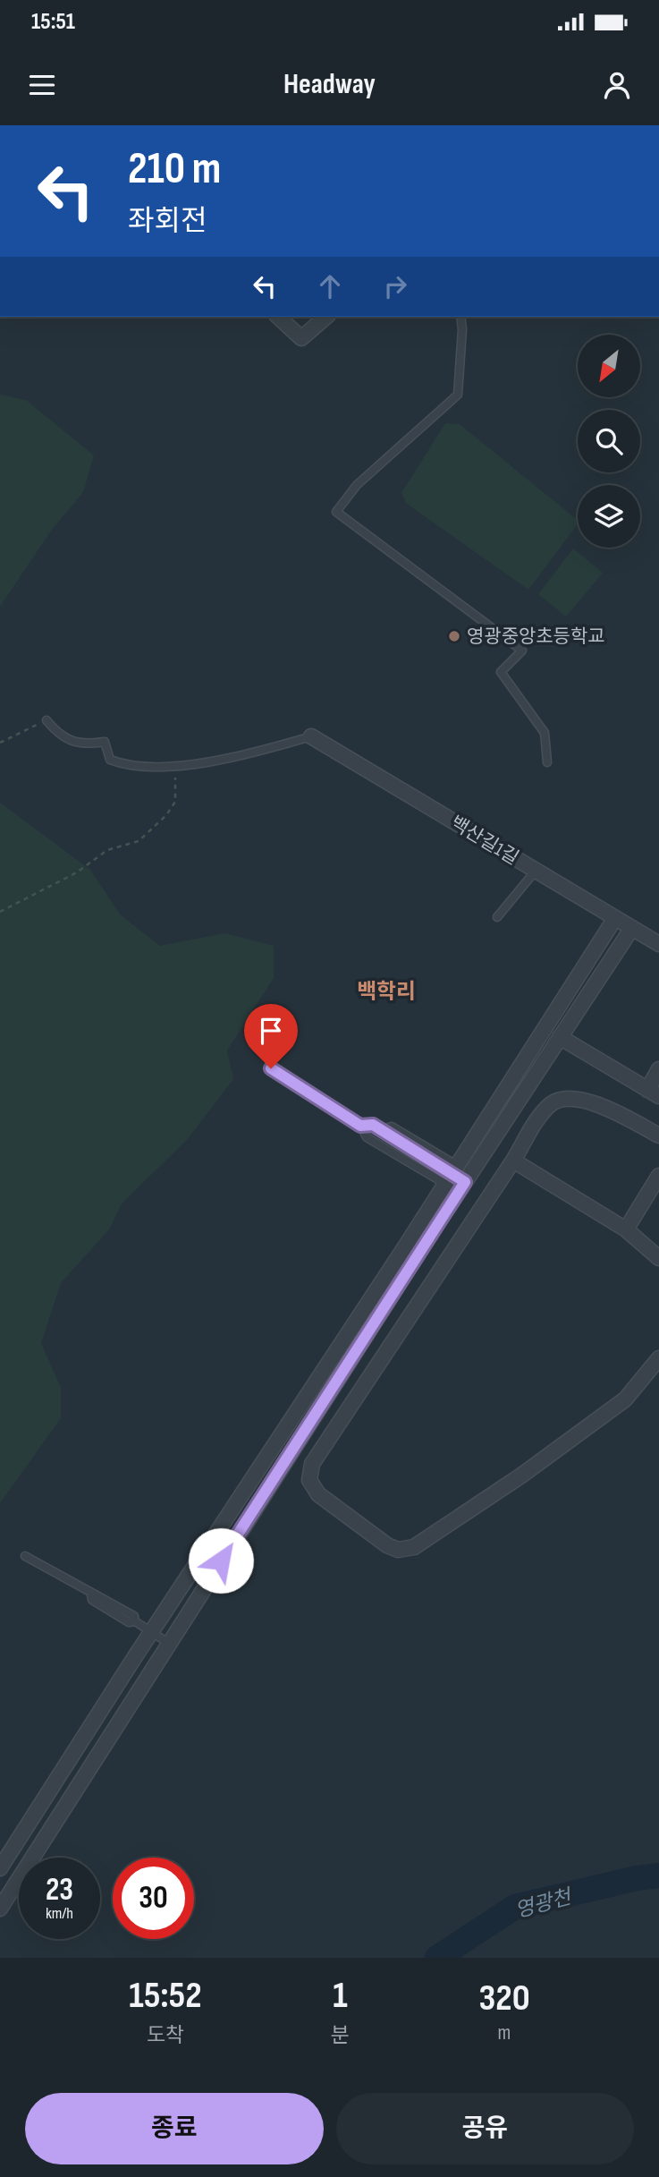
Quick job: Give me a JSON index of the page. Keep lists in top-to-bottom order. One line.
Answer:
{"streets":{"street":["백산길1길"]},"districts":["백학리"],"water":["영광천"],"places":["영광중앙초등학교"],"north":"bottom left","page":{"status":"15:51","header":"Headway","turn":["210 m","좌회전"],"speed":"23 km/h","limit":"30","eta":["15:52","도착","1","분","320","m"],"buttons":["종료","공유"]}}
